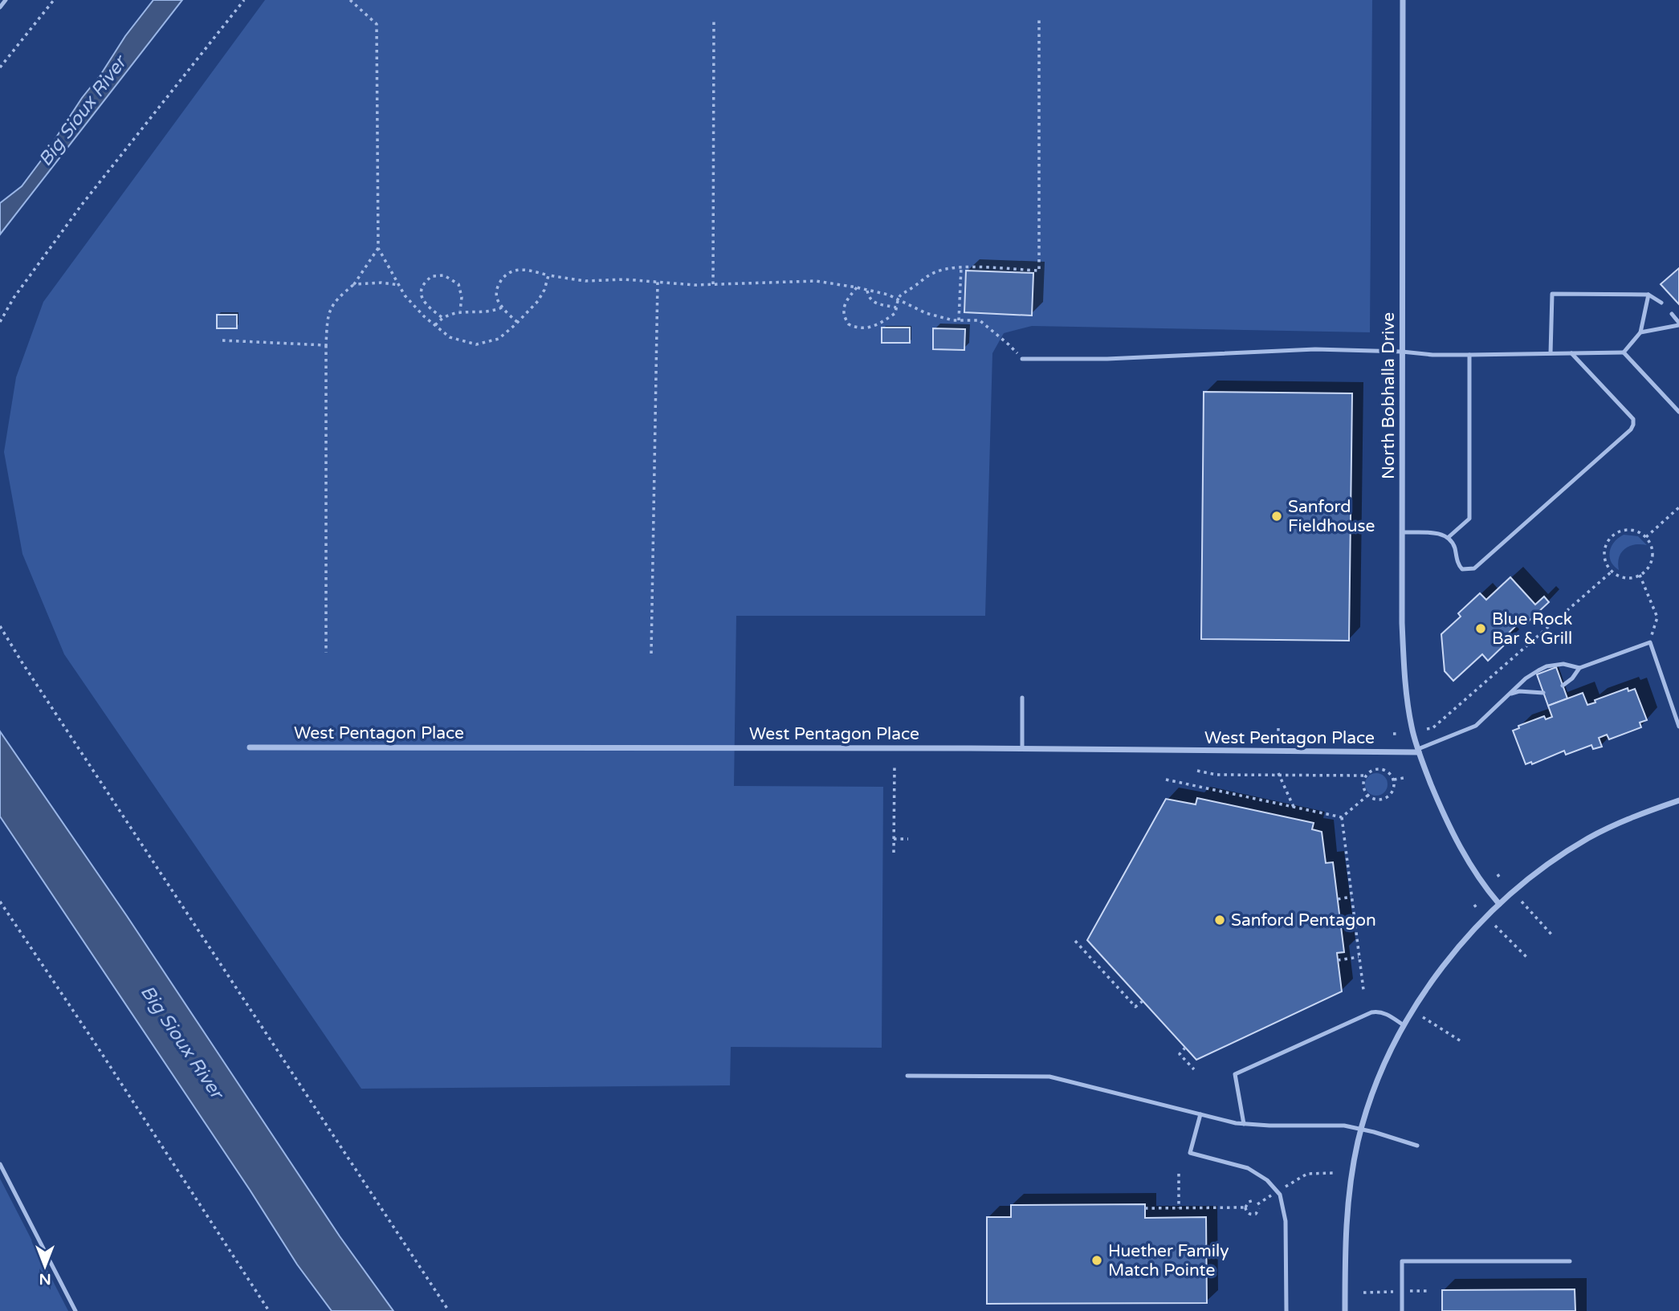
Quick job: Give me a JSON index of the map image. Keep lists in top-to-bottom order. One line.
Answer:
{"streets":{"street":["North Bobhalla Drive","West Pentagon Place"]},"crossings":[["North Bobhalla Drive","West Pentagon Place"]],"water":["Big Sioux River"],"places":["Sanford Fieldhouse","Blue Rock Bar & Grill","Sanford Pentagon","Huether Family Match Pointe"],"north":"bottom"}
